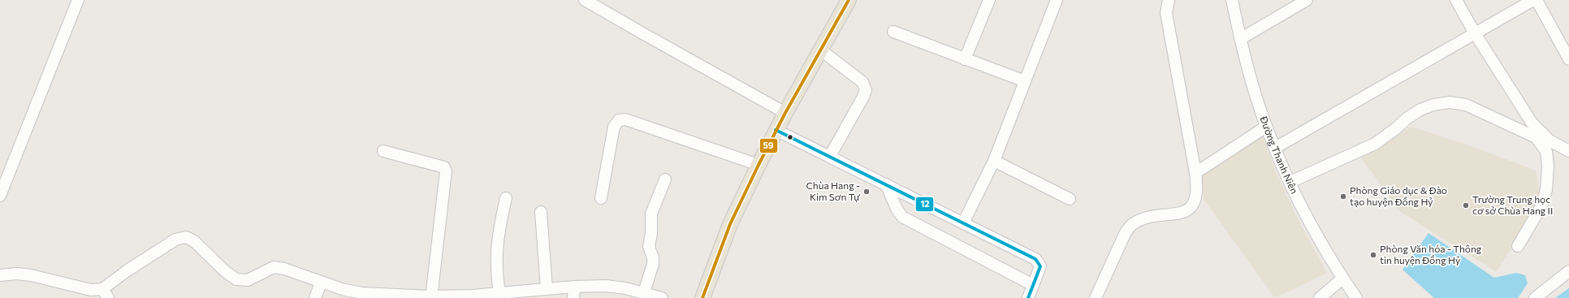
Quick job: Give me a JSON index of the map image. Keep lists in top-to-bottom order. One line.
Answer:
{"streets":{"street":["Đường Thanh Niên"]},"places":["Chùa Hang - Kim Sơn Tự","Phòng Giáo dục & Đào tạo huyện Đồng Hỷ","Trường Trung học cơ sở Chùa Hang II","Phòng Văn hóa - Thông tin huyện Đồng Hỷ"],"lines":["transit line 59","transit line 12"]}
